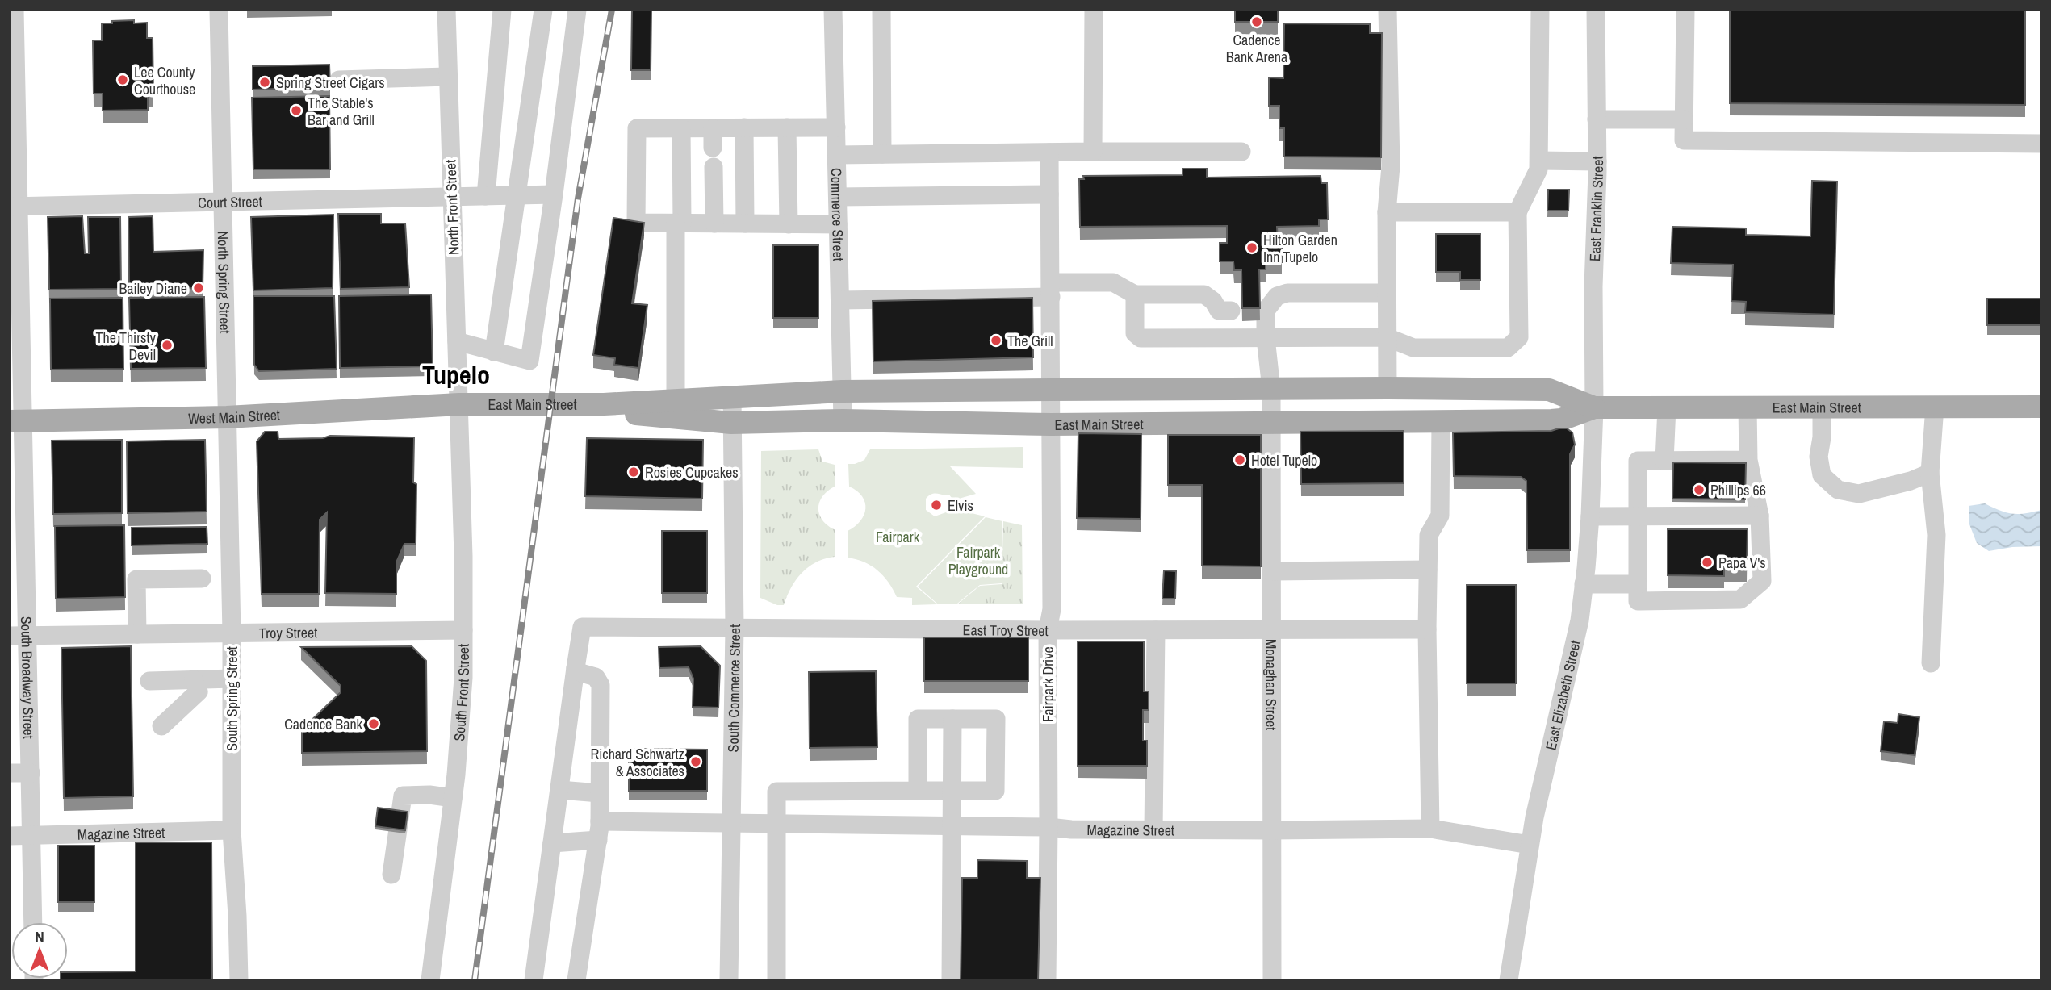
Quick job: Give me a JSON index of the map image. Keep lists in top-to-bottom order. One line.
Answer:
{"streets":{"main road":["East Main Street","West Main Street"],"street":["Court Street","North Front Street","East Franklin Street","Commerce Street","North Spring Street","East Troy Street","Troy Street","South Broadway Street","Fairpark Drive","Monaghan Street","South Commerce Street","South Front Street","East Elizabeth Street","South Spring Street","Magazine Street"]},"crossings":[["Court Street","North Front Street"],["Court Street","North Spring Street"],["Court Street","South Broadway Street"],["North Front Street","East Main Street"],["North Front Street","West Main Street"],["North Front Street","South Front Street"],["East Franklin Street","East Main Street"],["East Franklin Street","East Elizabeth Street"],["Commerce Street","East Main Street"],["North Spring Street","West Main Street"],["North Spring Street","South Spring Street"],["East Main Street","West Main Street"],["East Main Street","Fairpark Drive"],["East Main Street","Monaghan Street"],["East Main Street","South Commerce Street"],["East Main Street","South Front Street"],["East Main Street","East Elizabeth Street"],["West Main Street","South Broadway Street"],["West Main Street","South Front Street"],["West Main Street","South Spring Street"],["East Troy Street","Fairpark Drive"],["East Troy Street","Monaghan Street"],["East Troy Street","South Commerce Street"],["Troy Street","South Broadway Street"],["Troy Street","South Front Street"],["Troy Street","South Spring Street"],["South Broadway Street","Magazine Street"],["Fairpark Drive","Magazine Street"],["Monaghan Street","Magazine Street"],["South Commerce Street","Magazine Street"],["East Elizabeth Street","Magazine Street"],["South Spring Street","Magazine Street"]],"districts":["Tupelo"],"parks":["Fairpark","Fairpark Playground"],"places":["Cadence Bank Arena","Lee County Courthouse","Spring Street Cigars","The Stable's Bar and Grill","Hilton Garden Inn Tupelo","Bailey Diane","The Grill","The Thirsty Devil","Hotel Tupelo","Rosies Cupcakes","Phillips 66","Elvis","Papa V's","Cadence Bank","Richard Schwartz & Associates"],"north":"top"}
